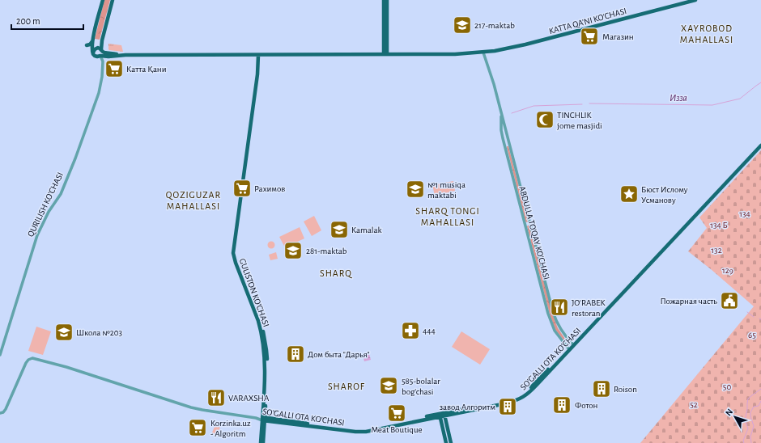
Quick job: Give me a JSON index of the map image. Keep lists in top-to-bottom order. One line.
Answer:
{"streets":{"main road":["KATTA QA'NI KO'CHASI","GULISTON KO'CHASI","SO'GALLI OTA KO'CHASI"],"street":["QURILISH KO'CHASI","ABDULLA TO'QAY KO'CHASI"]},"crossings":[["KATTA QA'NI KO'CHASI","ABDULLA TO'QAY KO'CHASI"],["KATTA QA'NI KO'CHASI","GULISTON KO'CHASI"],["ABDULLA TO'QAY KO'CHASI","SO'GALLI OTA KO'CHASI"],["GULISTON KO'CHASI","SO'GALLI OTA KO'CHASI"]],"districts":["XAYROBOD MAHALLASI","QOZIGUZAR MAHALLASI","SHARQ TONGI MAHALLASI","SHARQ","SHAROF"],"water":["Изза"],"parks":["134","134 Б","132","129","65","50","52"],"places":{"school or university":["217-maktab","№1 musiqa maktabi","Kamalak","281-maktab","Школа №203","585-bolalar bog'chasi"],"supermarket":["Магазин","Катта Қани","Рахимов","Meat Boutique","Korzinka.uz - Algoritm"],"mosque":["TINCHLIK jome masjidi"],"place":["Бюст Ислому Усманову"],"public building":["Пожарная часть"],"restaurant":["JO'RABEK restoran","VARAXSHA"],"pharmacy":["444"],"building":["Дом быта \"Дарья\"","Roison","Фотон","завод Алгоритм"]},"scale_bar":"200 m","north":"top left"}
